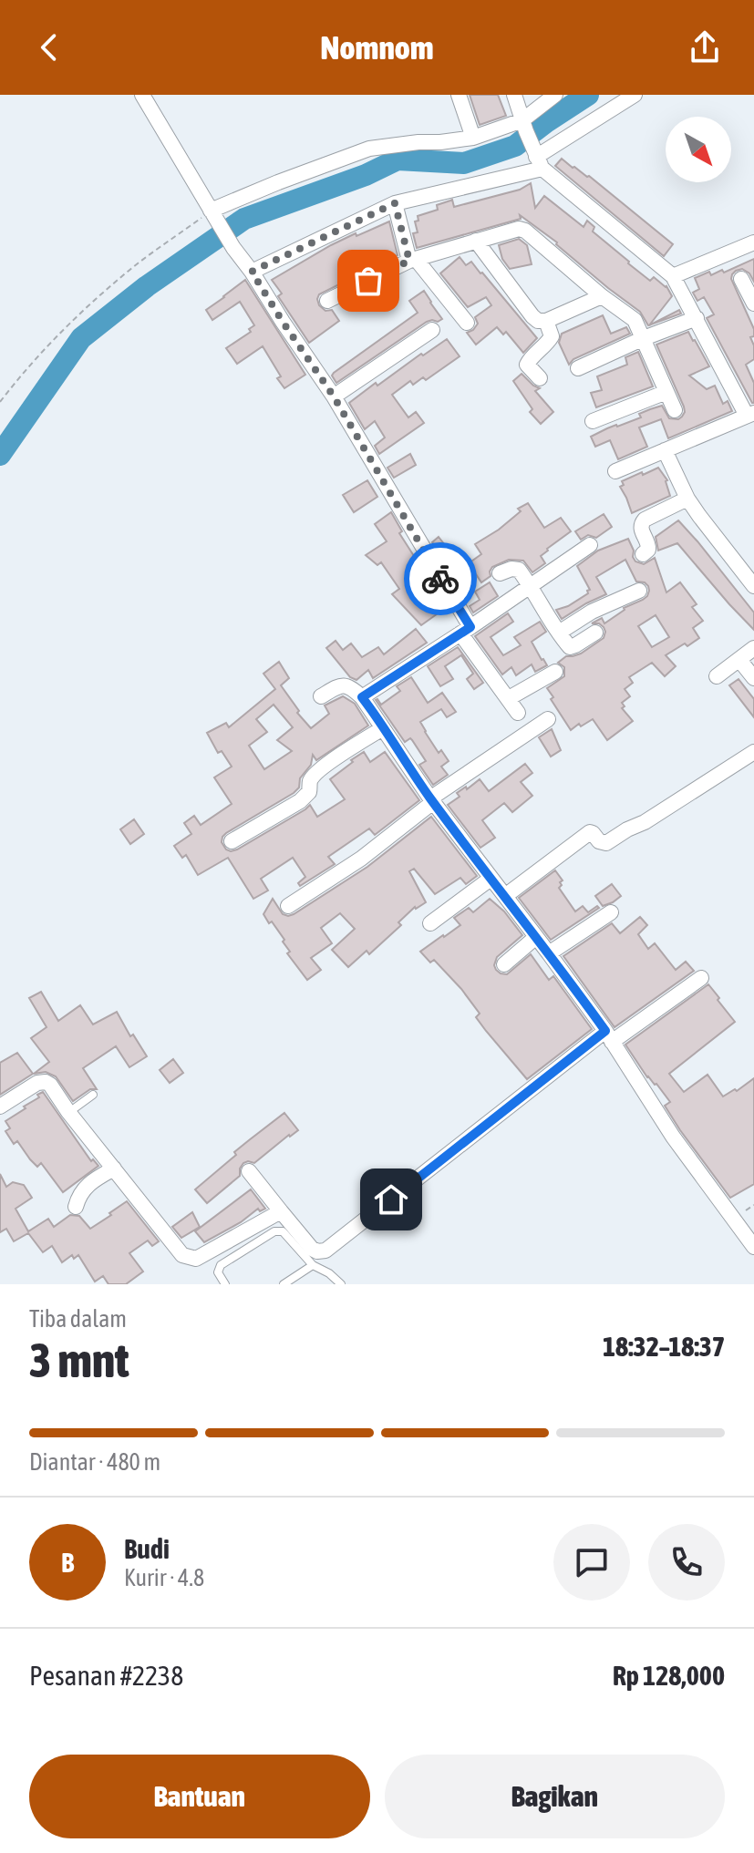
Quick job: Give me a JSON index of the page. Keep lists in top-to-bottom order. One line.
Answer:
{"north":"bottom right","page":{"header":"Nomnom","heading":["3 mnt","Tiba dalam","18:32–18:37"],"panel":["Budi","Kurir · 4.8","Pesanan #2238","Rp 128,000"],"bar":"Diantar · 480 m","round":"B","buttons":["Bantuan","Bagikan"]}}
